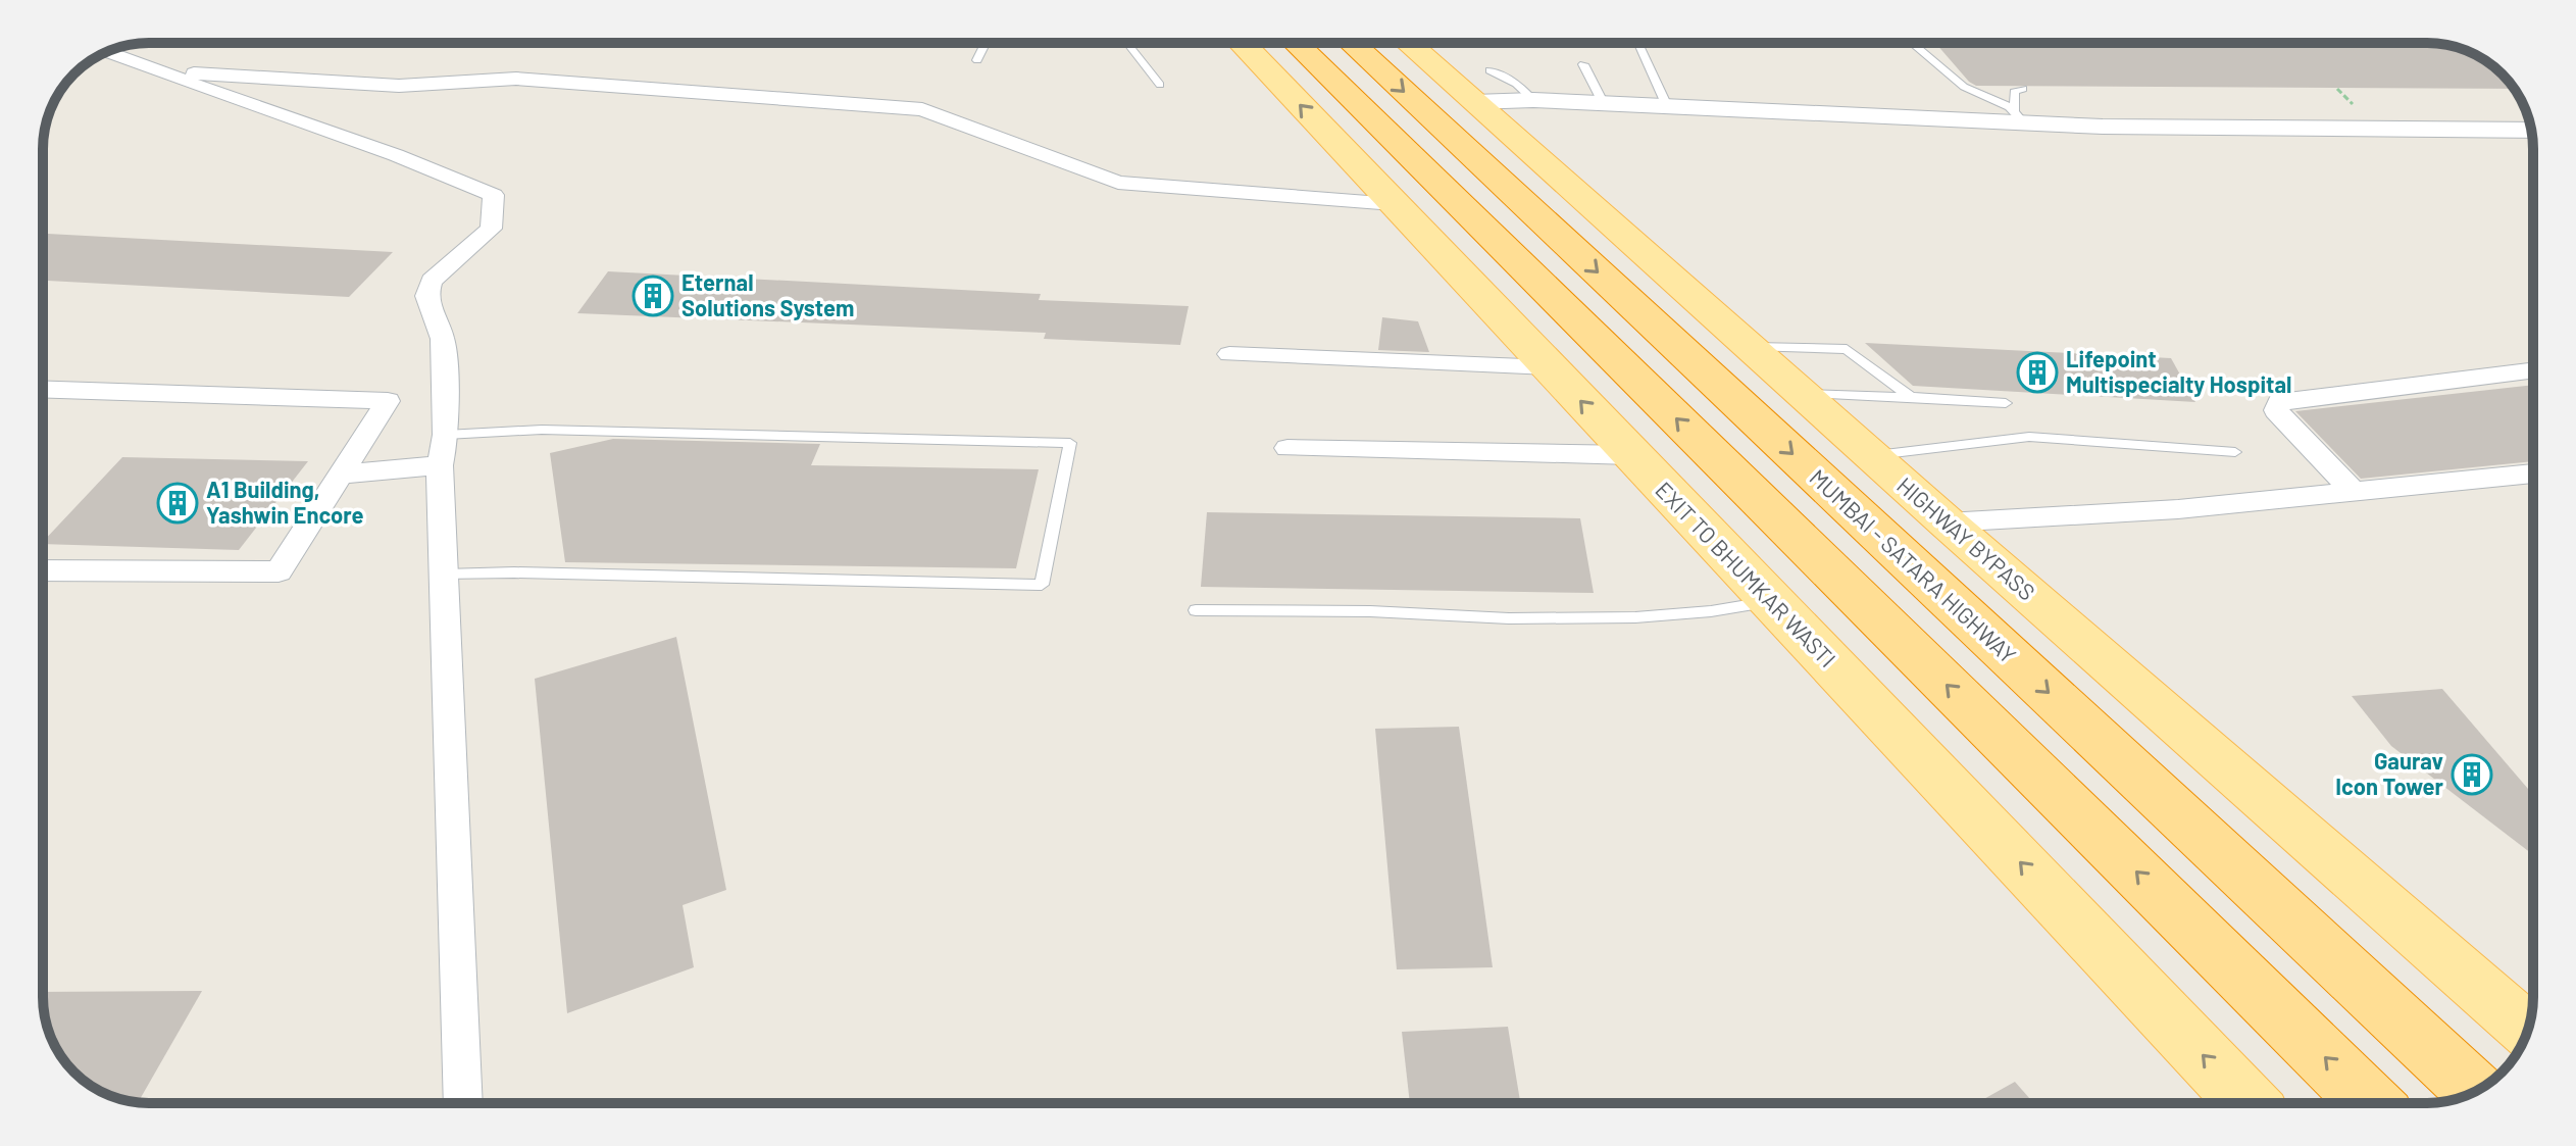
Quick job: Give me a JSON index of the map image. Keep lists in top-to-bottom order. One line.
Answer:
{"streets":{"highway":["MUMBAI - SATARA HIGHWAY"],"main road":["HIGHWAY BYPASS","EXIT TO BHUMKAR WASTI"]},"one_way":["EXIT TO BHUMKAR WASTI"],"places":{"building":["Eternal Solutions System","Lifepoint Multispecialty Hospital","A1 Building, Yashwin Encore","Gaurav Icon Tower"]}}
